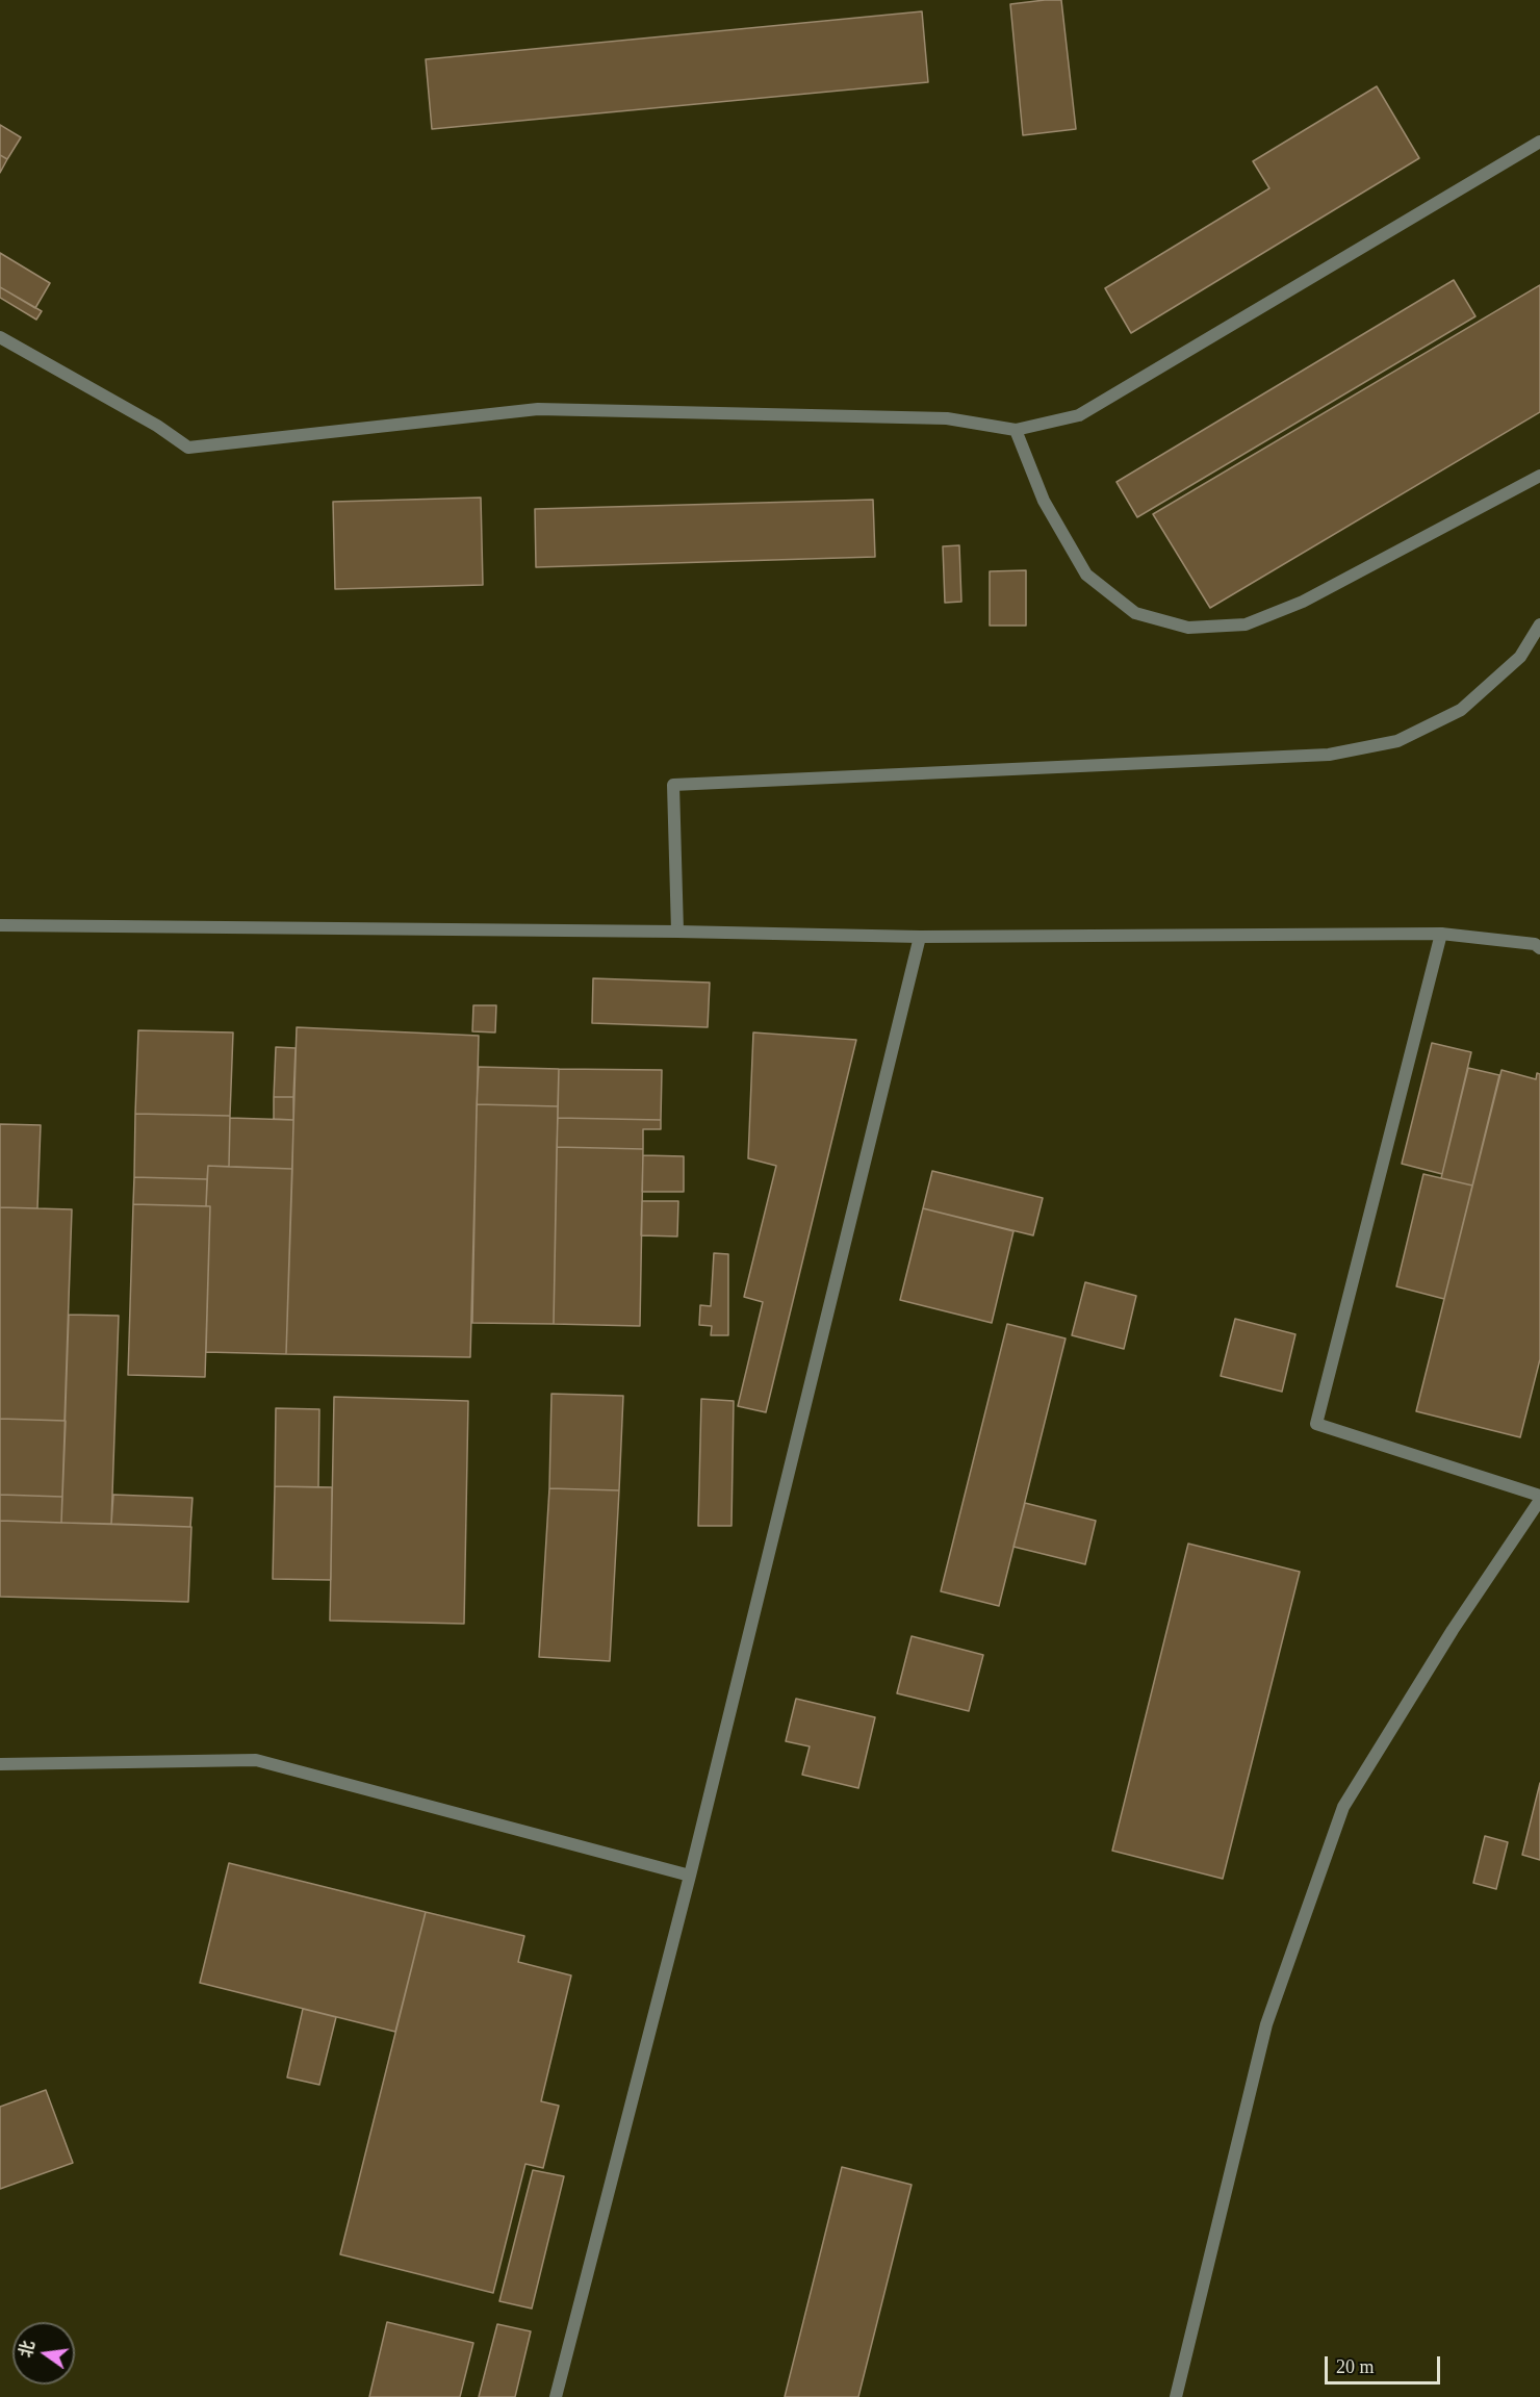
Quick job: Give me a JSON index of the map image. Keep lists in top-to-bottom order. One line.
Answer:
{"scale_bar":"20 m","north":"left"}
